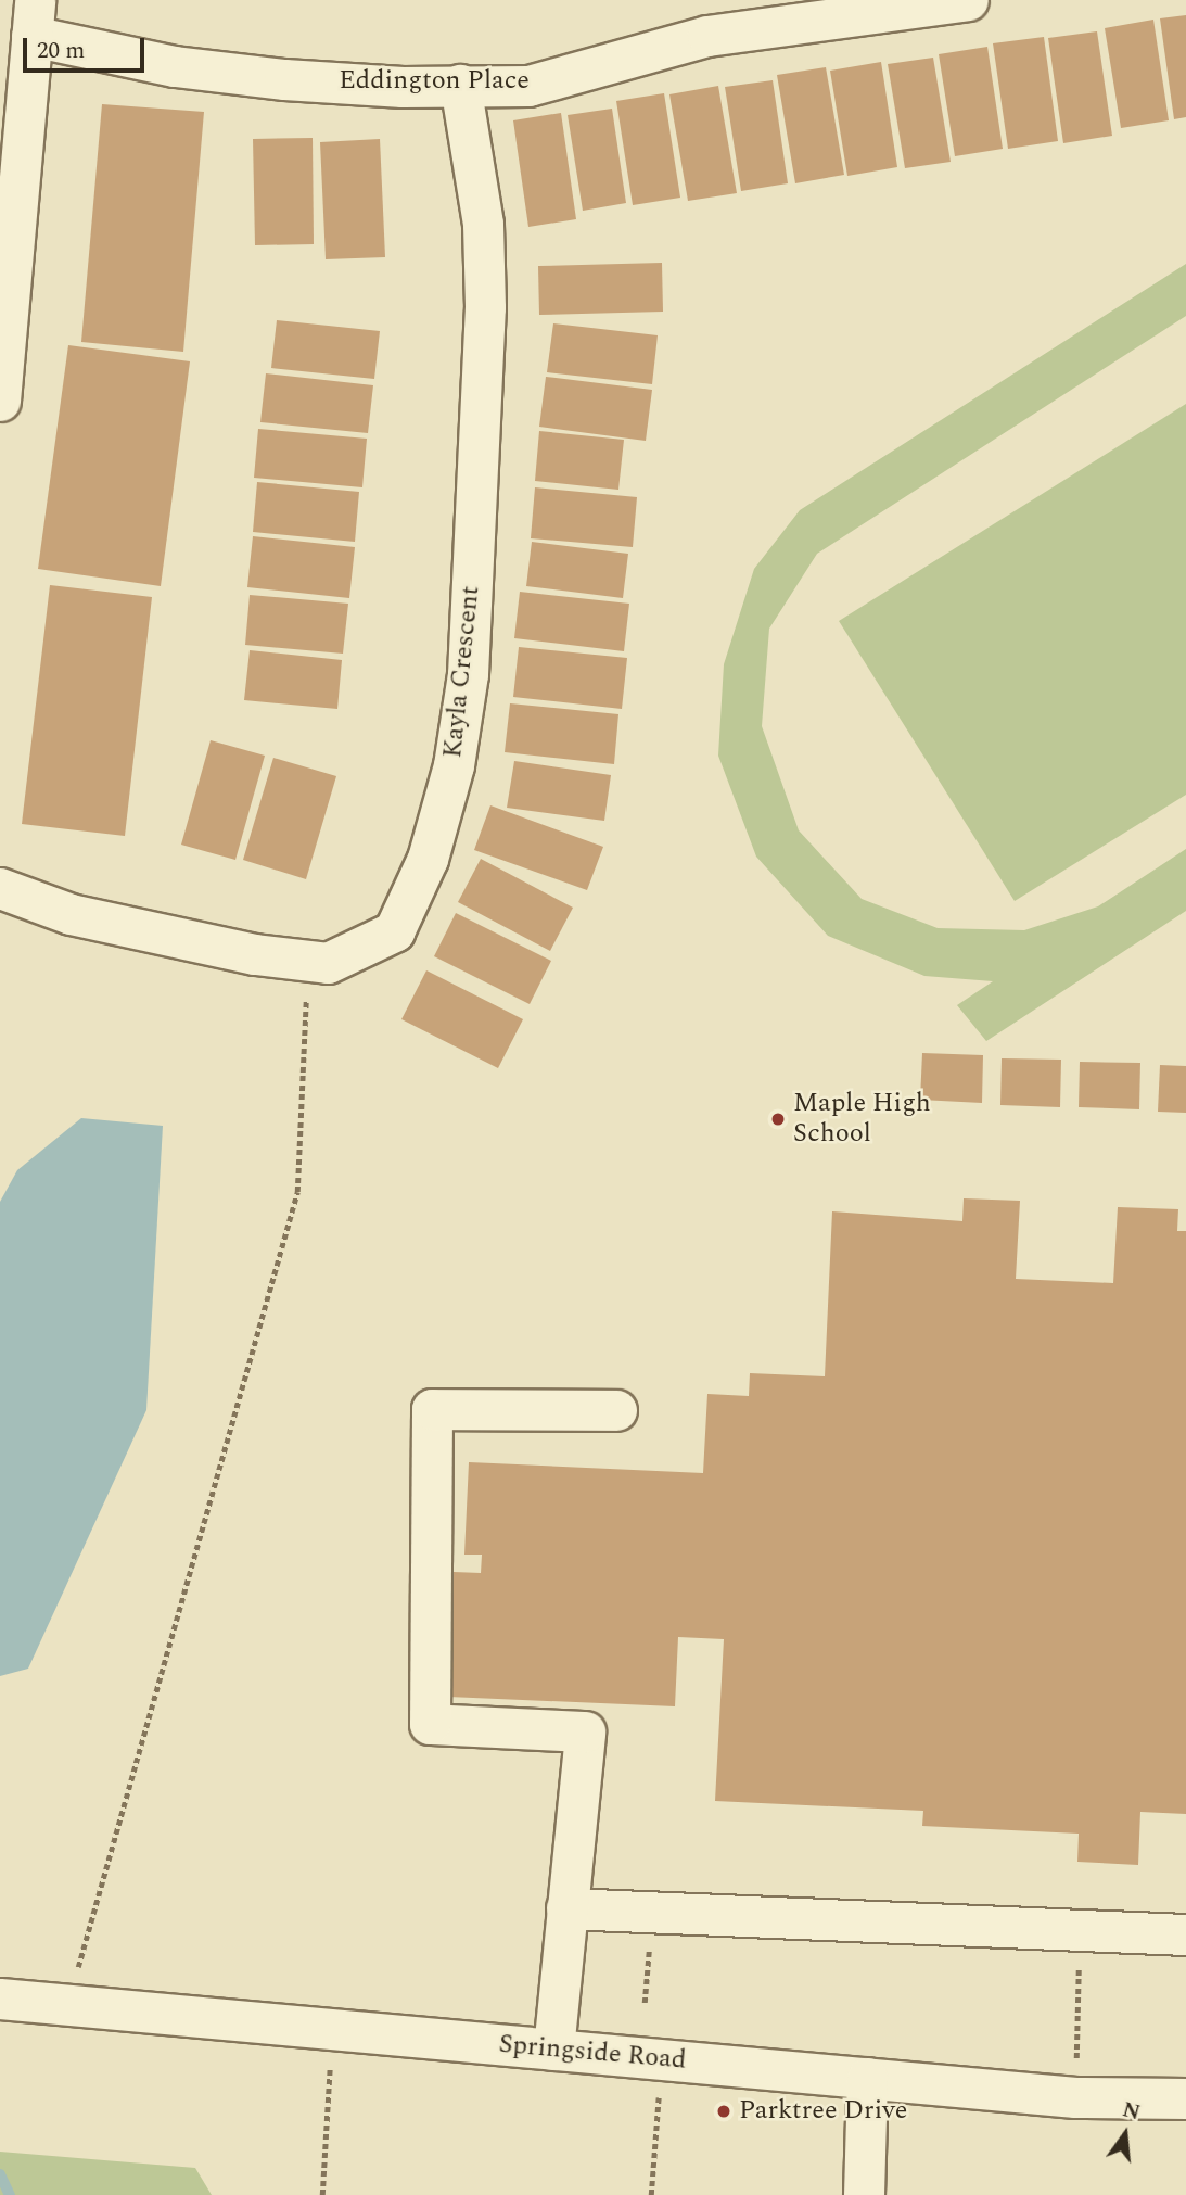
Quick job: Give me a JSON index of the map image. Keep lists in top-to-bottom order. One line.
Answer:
{"streets":{"street":["Eddington Place","Kayla Crescent","Springside Road"]},"crossings":[["Eddington Place","Kayla Crescent"]],"places":["Maple High School","Parktree Drive"],"scale_bar":"20 m","north":"top"}
